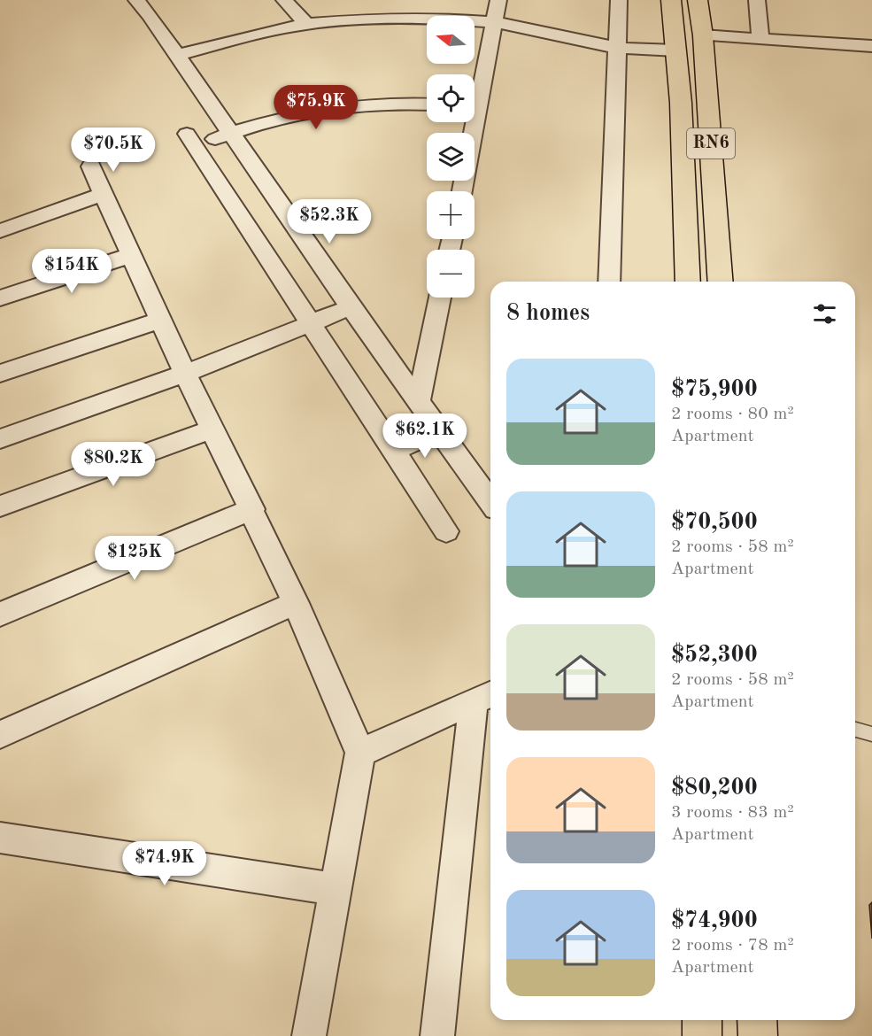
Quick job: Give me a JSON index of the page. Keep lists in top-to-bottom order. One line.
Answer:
{"streets":{"main road":["RN6"]},"north":"left","page":{"map_buttons":["+","−"],"price":["$75.9K","$70.5K","$52.3K","$154K","$62.1K","$80.2K","$125K","$74.9K"],"heading":"8 homes","list":[{"name":"$75,900","note":"2 rooms · 80 m² · Apartment"},{"name":"$70,500","note":"2 rooms · 58 m² · Apartment"},{"name":"$52,300","note":"2 rooms · 58 m² · Apartment"},{"name":"$80,200","note":"3 rooms · 83 m² · Apartment"},{"name":"$74,900","note":"2 rooms · 78 m² · Apartment"}]}}
